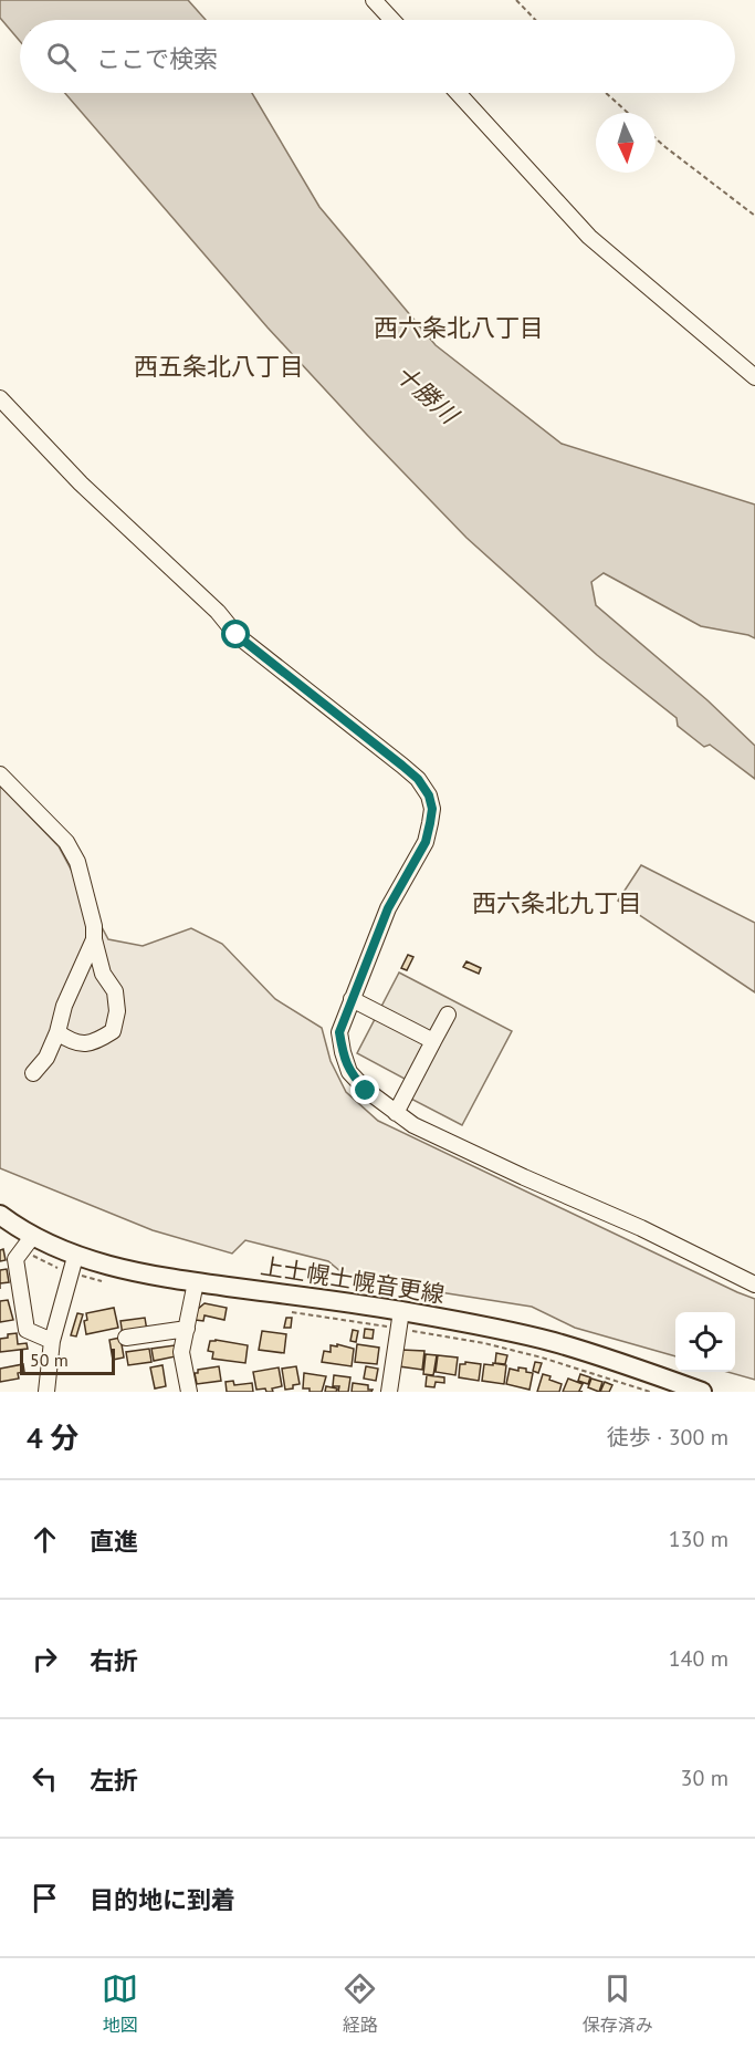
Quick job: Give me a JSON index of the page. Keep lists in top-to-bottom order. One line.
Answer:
{"streets":{"main road":["上士幌士幌音更線"]},"districts":["西六条北八丁目","西五条北八丁目","西六条北九丁目"],"water":["十勝川"],"scale_bar":"50 m","north":"bottom","page":{"search":"ここで検索","scale":"50 m","heading":["4 分","徒歩 · 300 m"],"list":[["直進","130 m"],["右折","140 m"],["左折","30 m"],"目的地に到着"],"nav":["地図","経路","保存済み"]}}
